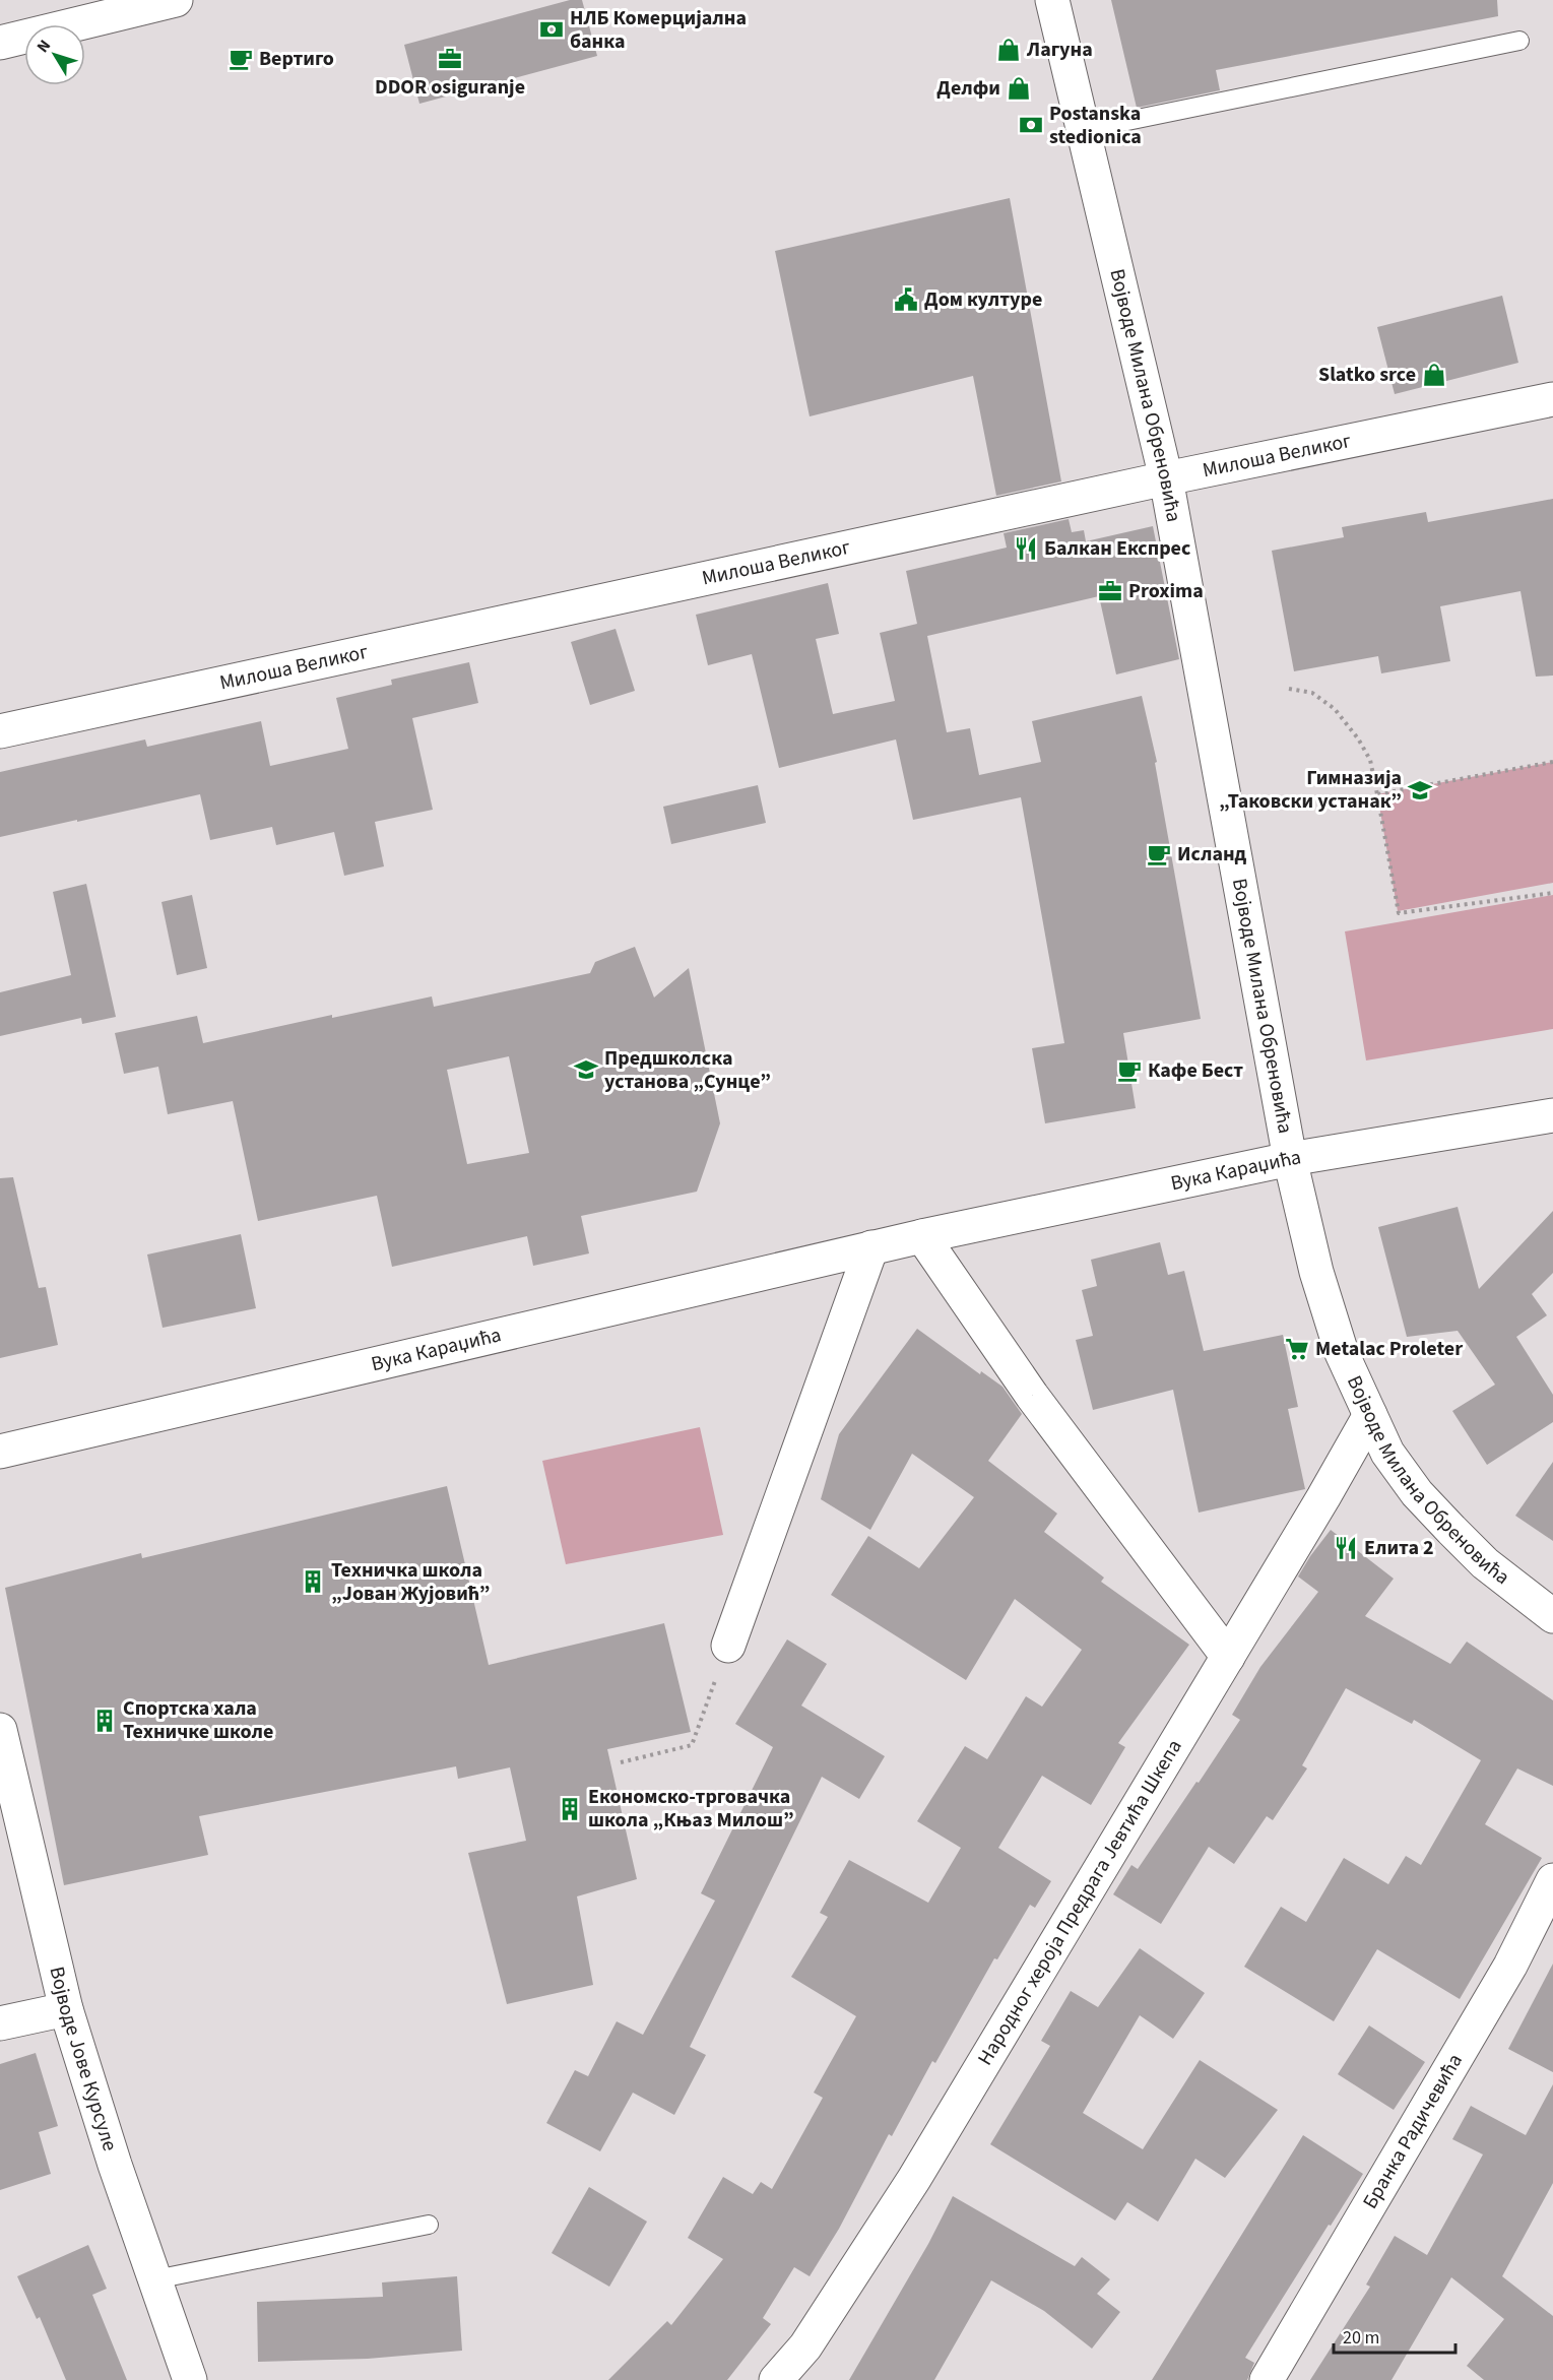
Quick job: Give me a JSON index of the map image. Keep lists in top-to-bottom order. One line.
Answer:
{"streets":{"street":["Војводе Милана Обреновића","Милоша Великог","Вука Караџића","Народног хероја Предрага Јевтића Шкепа","Војводе Јове Курсуле","Бранка Радичевића"]},"crossings":[["Војводе Милана Обреновића","Милоша Великог"],["Војводе Милана Обреновића","Вука Караџића"],["Војводе Милана Обреновића","Народног хероја Предрага Јевтића Шкепа"]],"places":{"bank":["НЛБ Комерцијална банка","Postanska stedionica"],"shop":["Лагуна","Делфи","Slatko srce"],"cafe":["Вертиго","Исланд","Кафе Бест"],"office":["DDOR osiguranje","Proxima"],"public building":["Дом културе"],"restaurant":["Балкан Експрес","Елита 2"],"school or university":["Гимназија „Таковски устанак”","Предшколска установа „Сунце”"],"supermarket":["Metalac Proleter"],"building":["Техничка школа „Јован Жујовић”","Спортска хала Техничке школе","Економско-трговачка школа „Књаз Милош”"]},"scale_bar":"20 m","north":"top left"}
